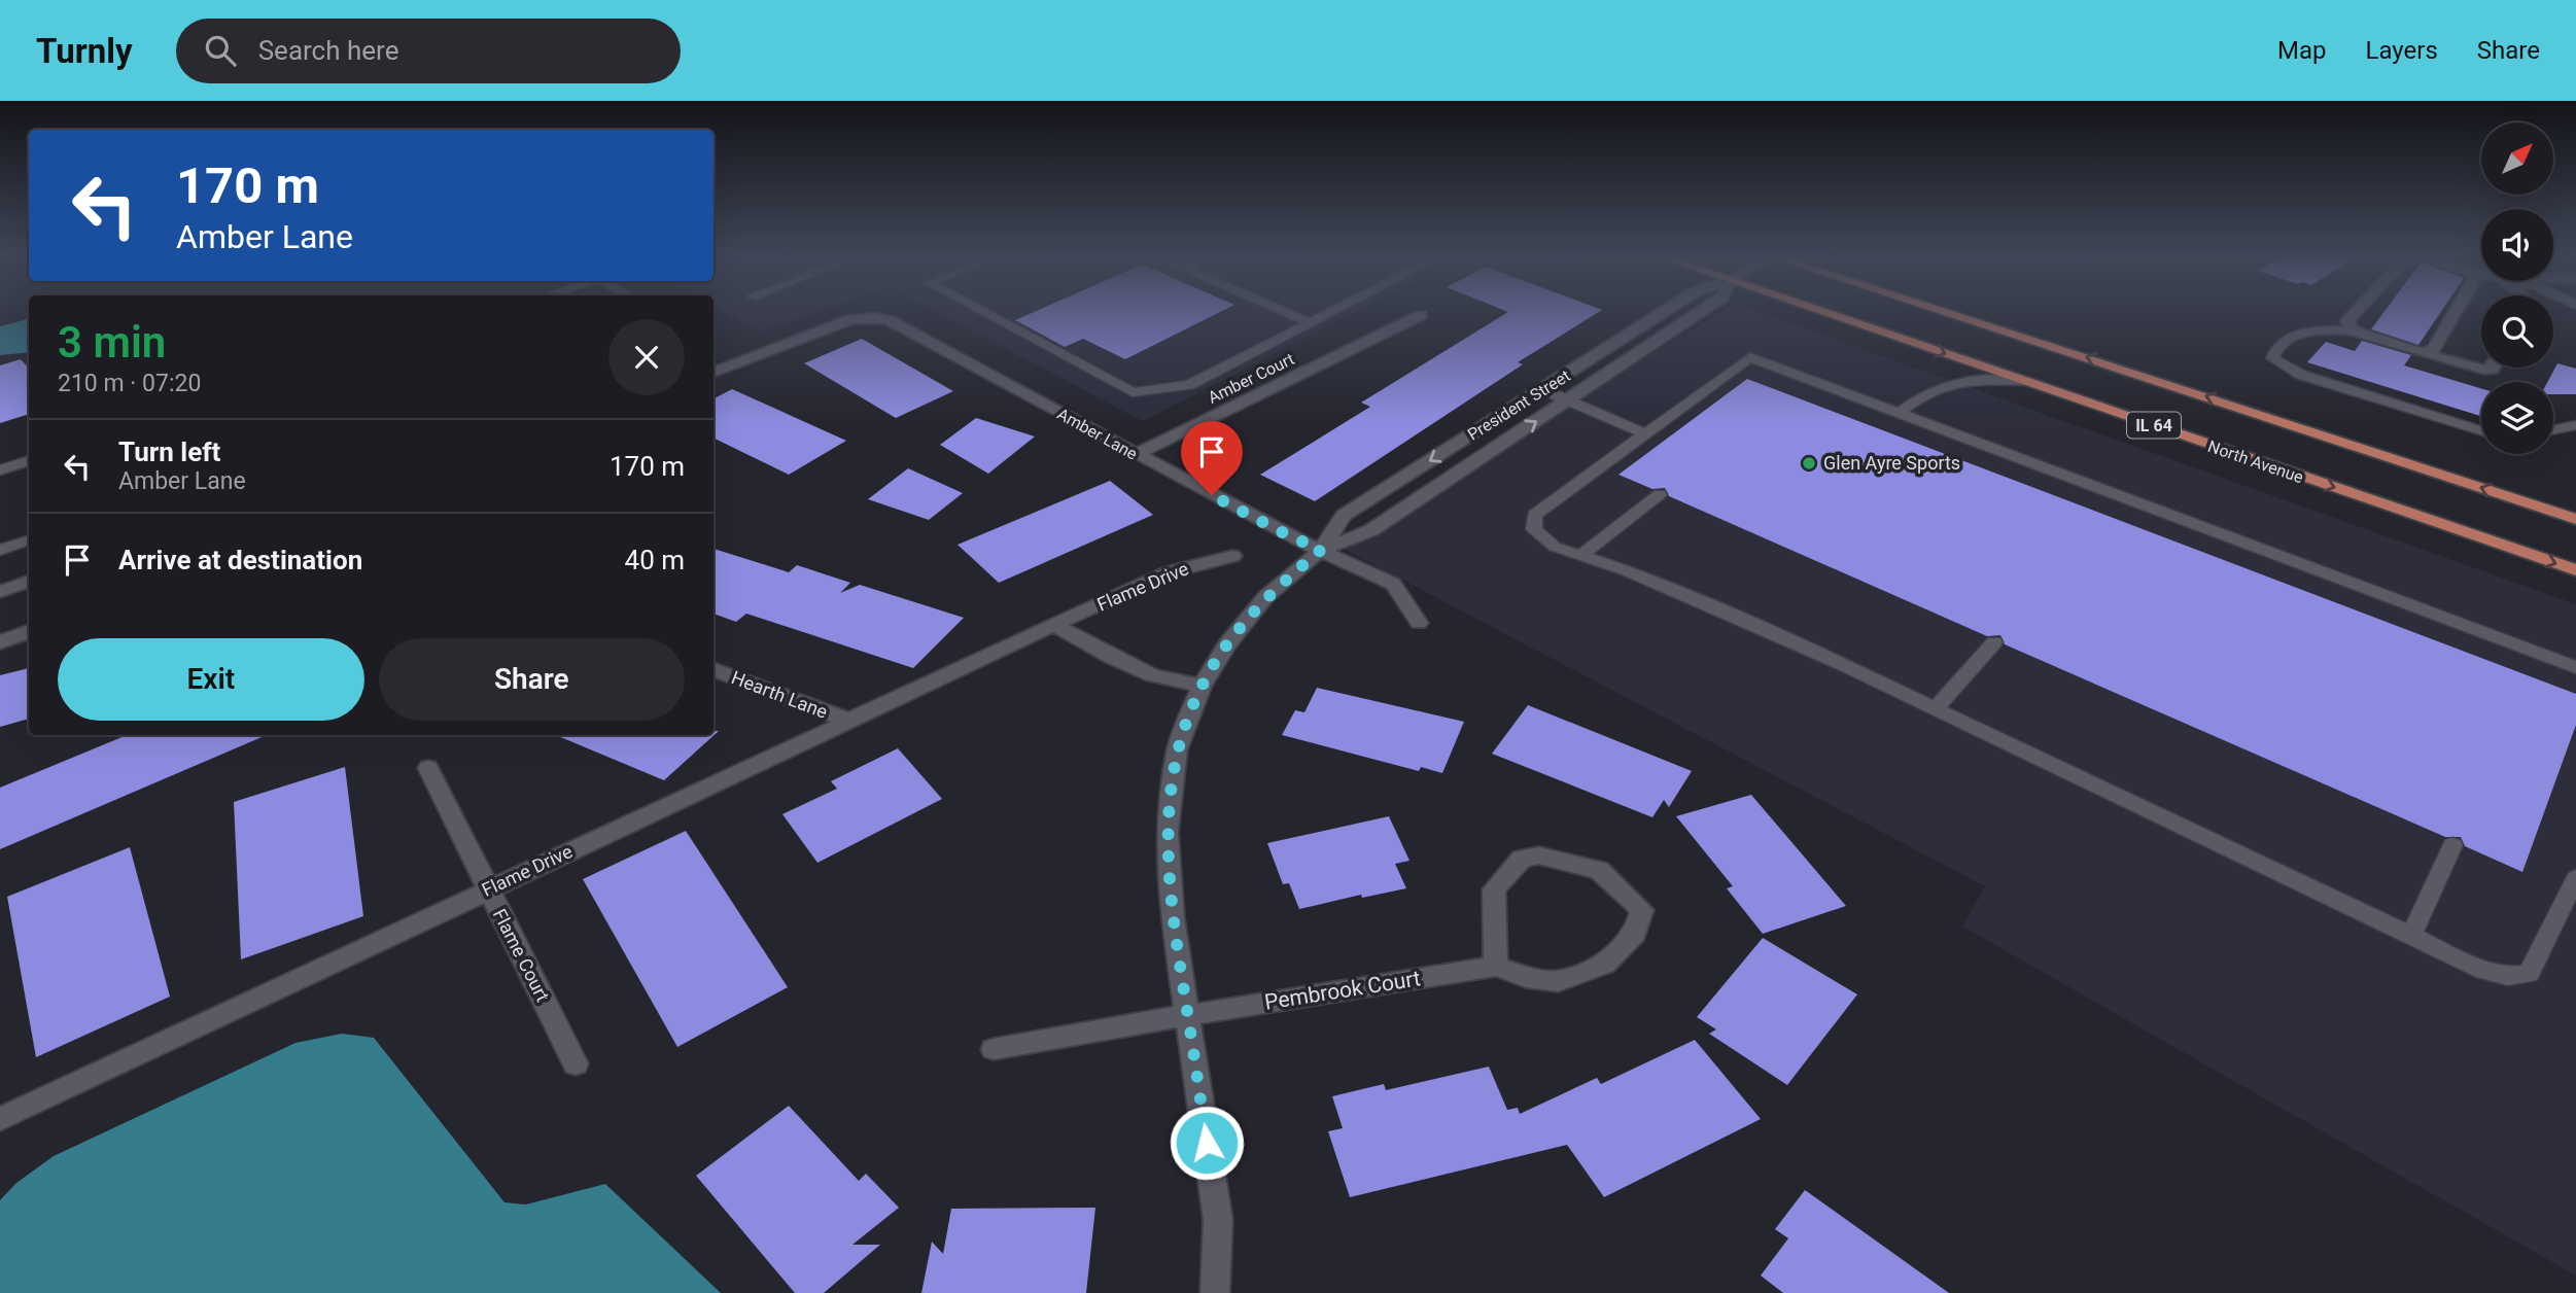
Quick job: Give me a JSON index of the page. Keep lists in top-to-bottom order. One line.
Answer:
{"streets":{"main road":["IL 64","North Avenue"],"street":["Amber Court","President Street","Amber Lane","Flame Drive","Hearth Lane","Flame Court","Pembrook Court"]},"crossings":[["Amber Court","Amber Lane"],["President Street","Amber Lane"],["President Street","Pembrook Court"],["Flame Drive","Hearth Lane"],["Flame Drive","Flame Court"]],"places":["Glen Ayre Sports"],"north":"top right","page":{"header":"Turnly","search":"Search here","nav":["Map","Layers","Share"],"turn":["170 m","Amber Lane"],"heading":["3 min","210 m · 07:20"],"list":[{"name":"Turn left","note":"Amber Lane","value":"170 m"},{"name":"Arrive at destination","value":"40 m"}],"buttons":["Exit","Share"]}}
